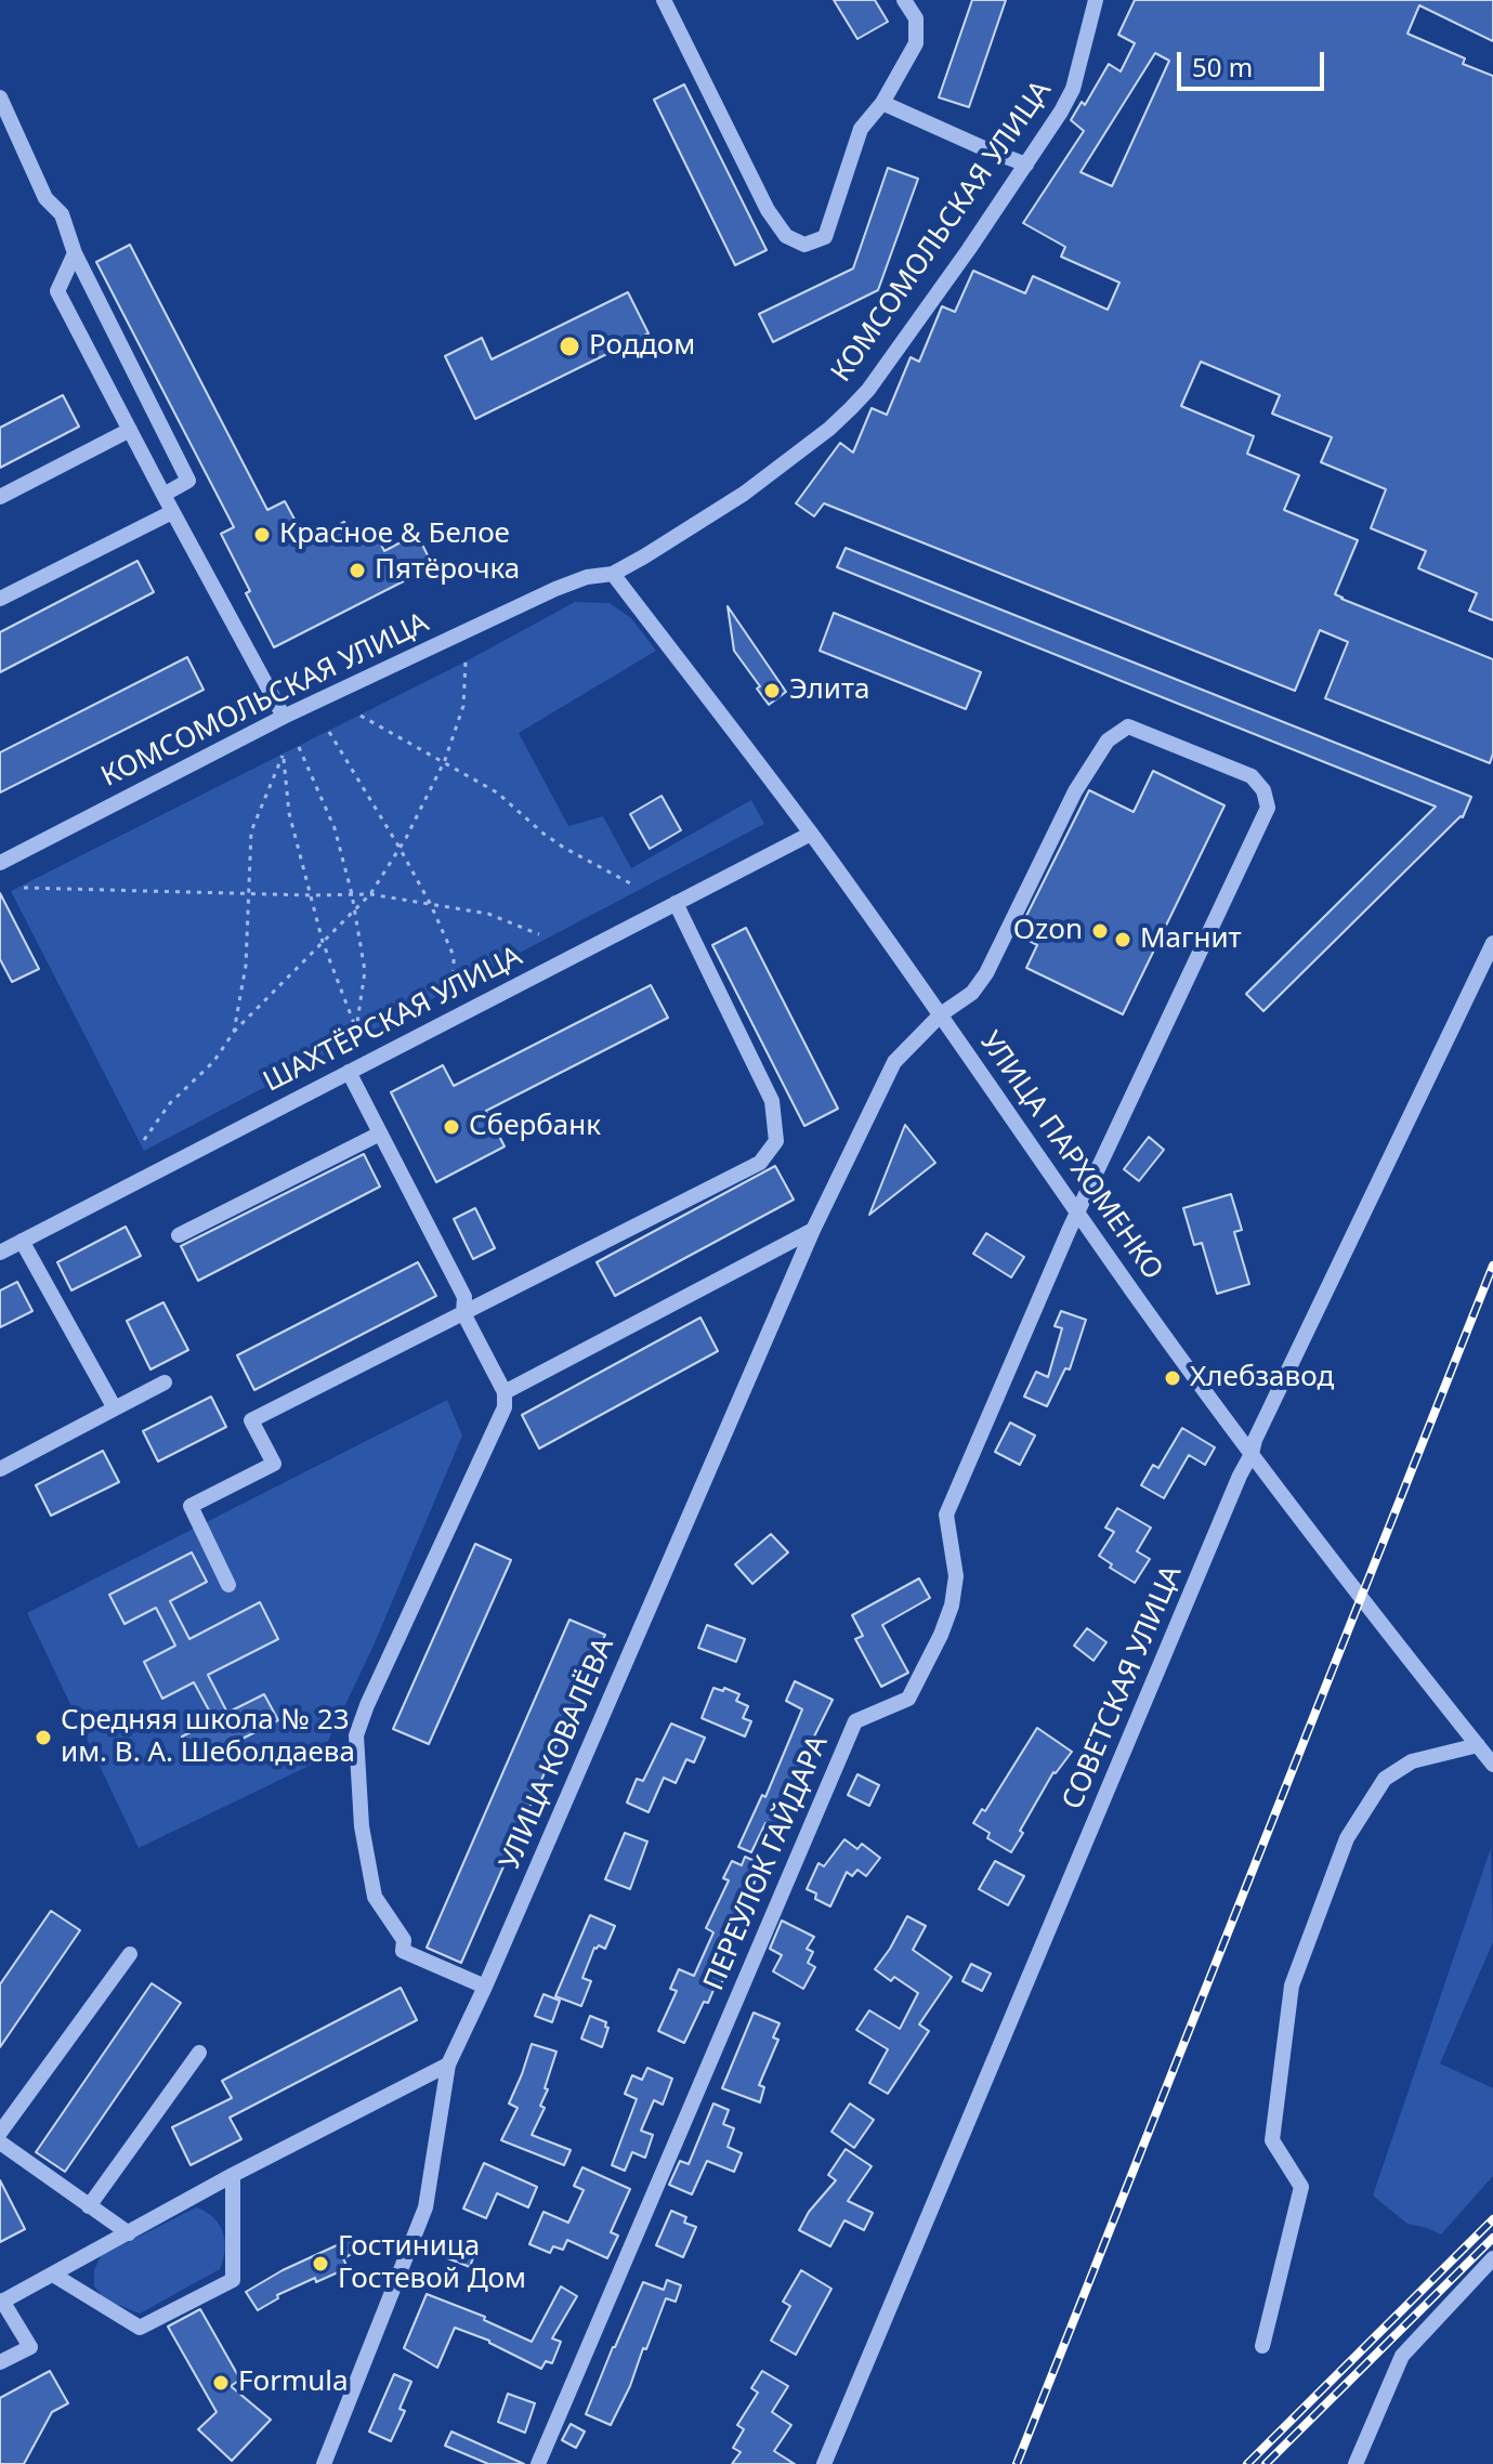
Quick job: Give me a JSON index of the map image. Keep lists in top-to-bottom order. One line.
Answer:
{"streets":{"street":["КОМСОМОЛЬСКАЯ УЛИЦА","ШАХТЁРСКАЯ УЛИЦА","УЛИЦА ПАРХОМЕНКО","СОВЕТСКАЯ УЛИЦА","УЛИЦА КОВАЛЁВА","ПЕРЕУЛОК ГАЙДАРА"]},"crossings":[["КОМСОМОЛЬСКАЯ УЛИЦА","УЛИЦА ПАРХОМЕНКО"],["ШАХТЁРСКАЯ УЛИЦА","УЛИЦА ПАРХОМЕНКО"],["УЛИЦА ПАРХОМЕНКО","СОВЕТСКАЯ УЛИЦА"],["УЛИЦА ПАРХОМЕНКО","УЛИЦА КОВАЛЁВА"],["УЛИЦА ПАРХОМЕНКО","ПЕРЕУЛОК ГАЙДАРА"],["УЛИЦА КОВАЛЁВА","ПЕРЕУЛОК ГАЙДАРА"]],"places":["Роддом","Красное & Белое","Пятёрочка","Элита","Ozon","Магнит","Сбербанк","Хлебзавод","Средняя школа № 23 им. В. А. Шеболдаева","Гостиница Гостевой Дом","Formula"],"scale_bar":"50 m"}
